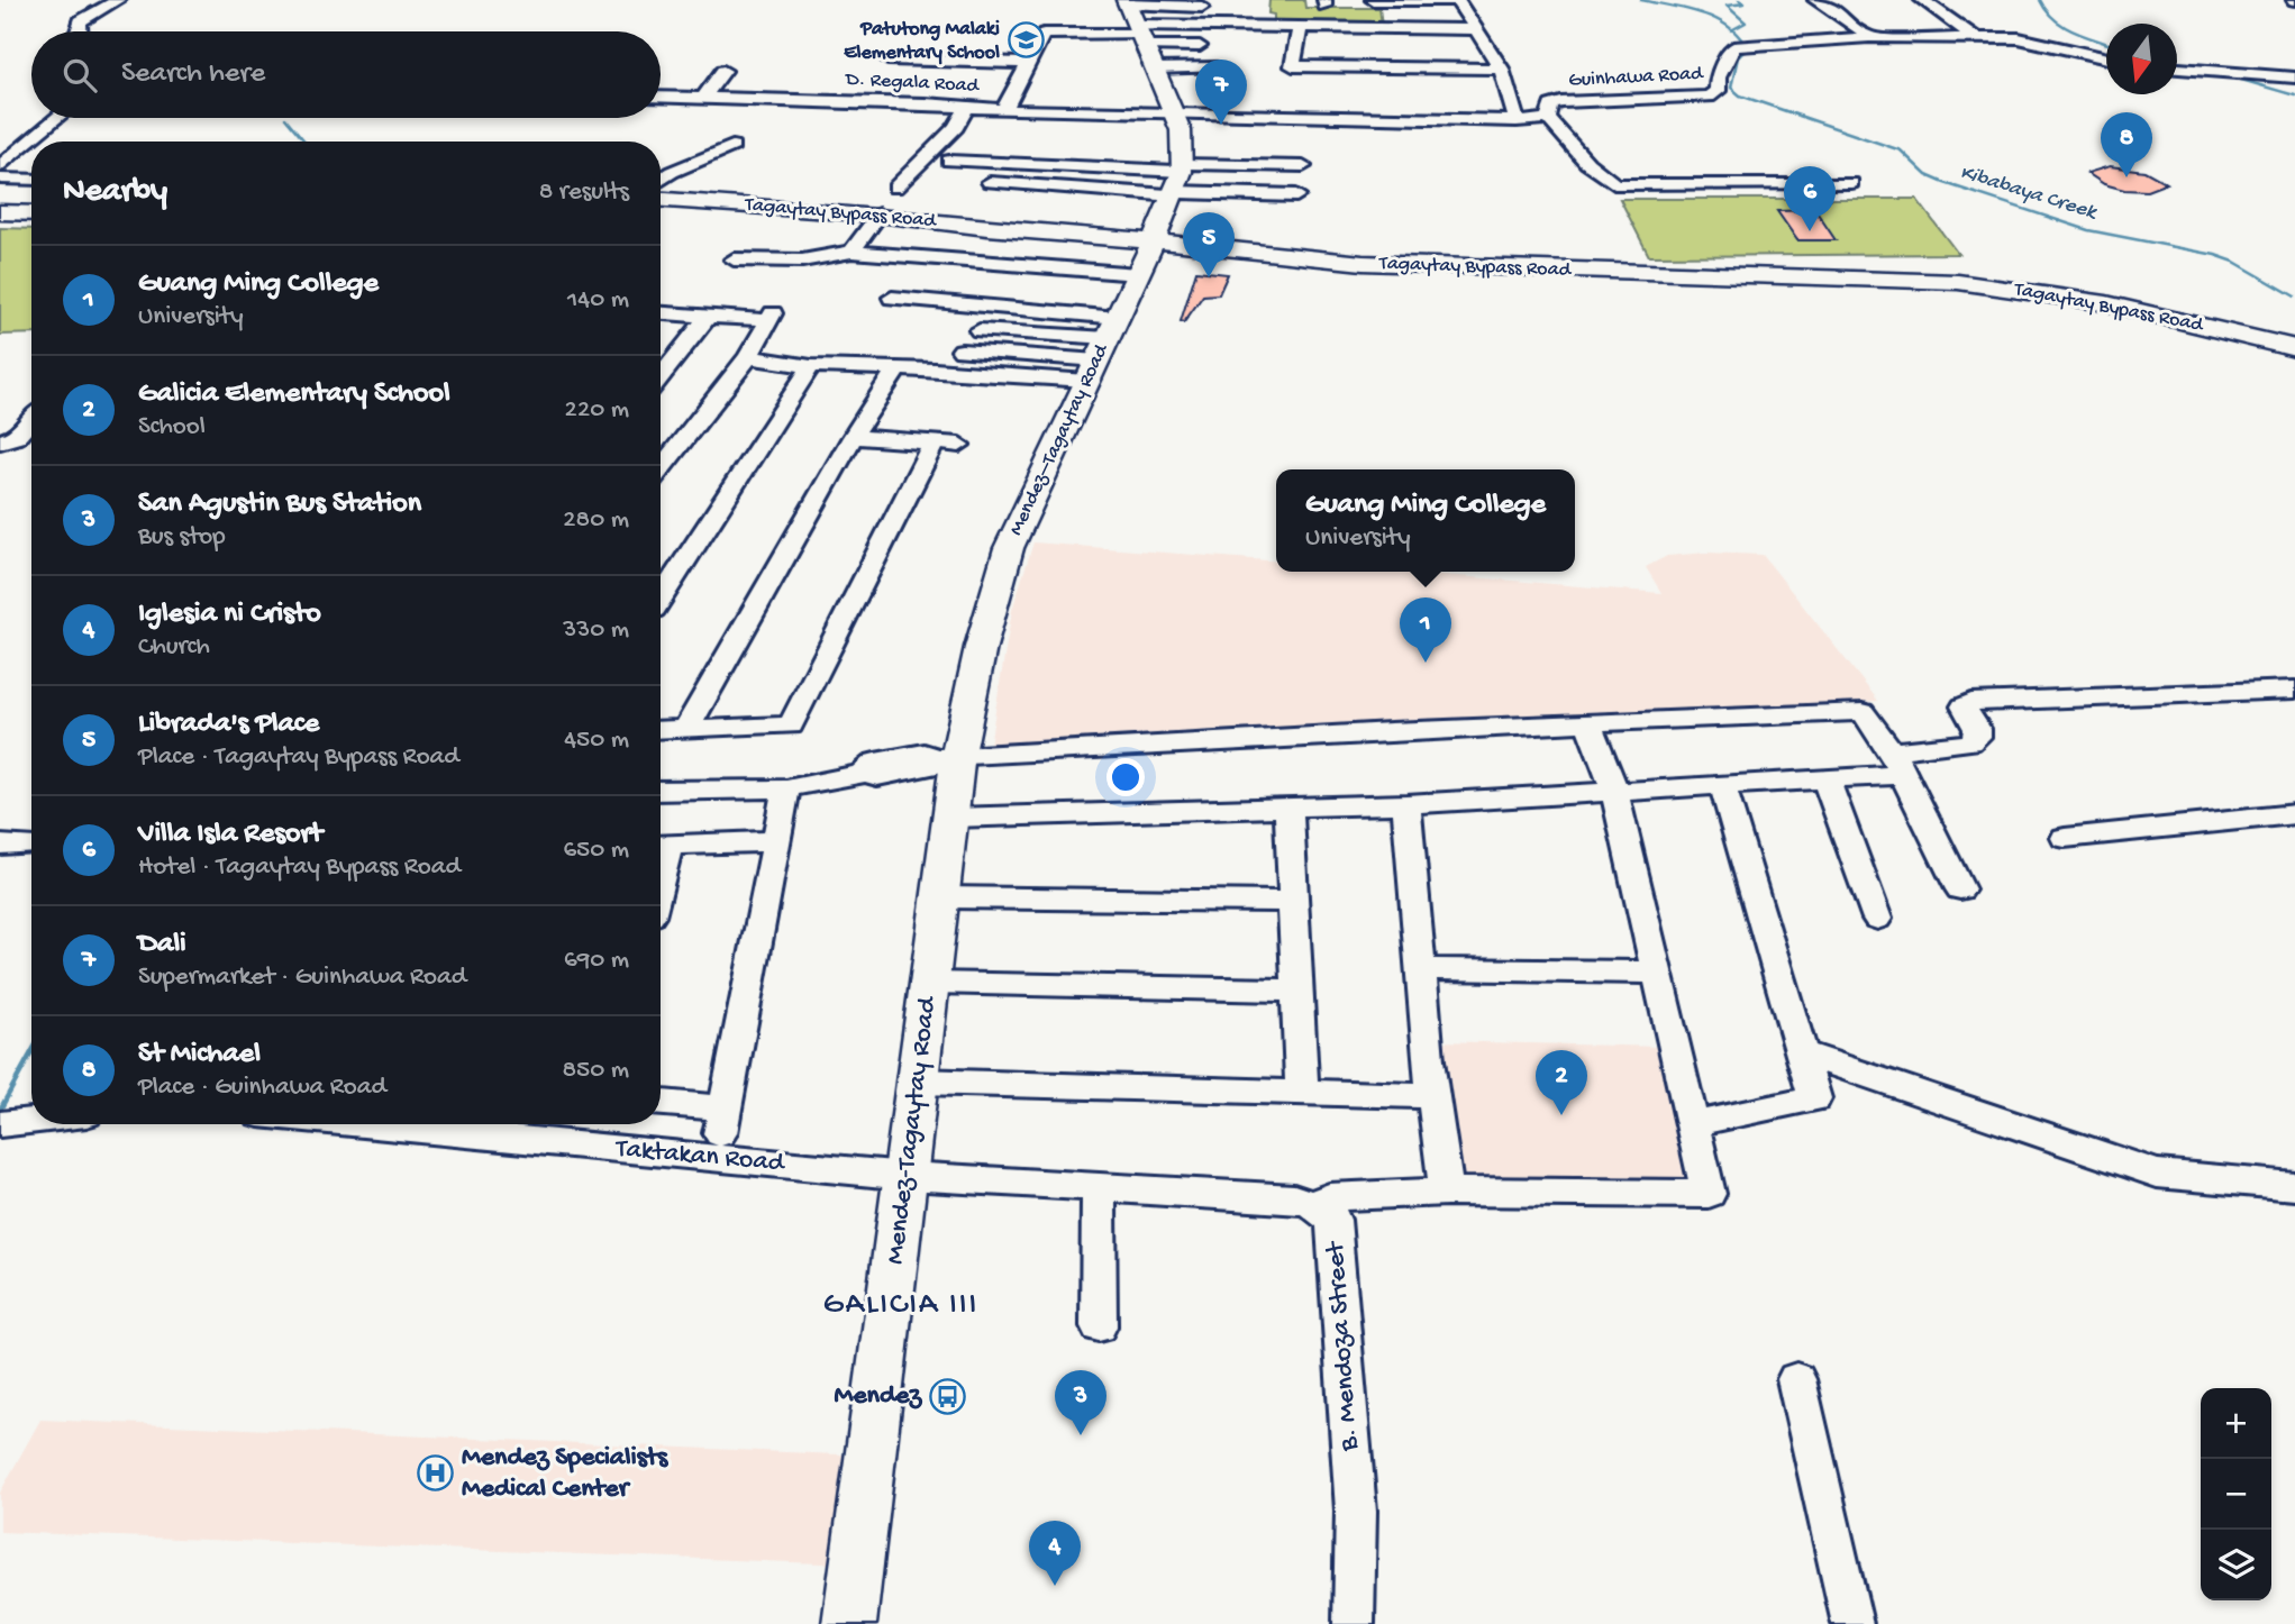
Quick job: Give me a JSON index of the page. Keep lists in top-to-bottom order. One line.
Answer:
{"streets":{"main road":["Tagaytay Bypass Road","Mendez–Tagaytay Road","Mendez-Tagaytay Road"],"street":["Guinhawa Road","D. Regala Road","Taktakan Road","B. Mendoza Street"]},"crossings":[["Guinhawa Road","D. Regala Road"],["Guinhawa Road","Mendez–Tagaytay Road"],["D. Regala Road","Mendez–Tagaytay Road"],["Tagaytay Bypass Road","Mendez–Tagaytay Road"],["Mendez–Tagaytay Road","Mendez-Tagaytay Road"],["Mendez-Tagaytay Road","Taktakan Road"]],"districts":["GALICIA III"],"water":["Kibabaya Creek"],"places":{"school or university":["Patutong Malaki Elementary School"],"bus stop":["Mendez"],"hospital":["Mendez Specialists Medical Center"]},"north":"bottom","page":{"search":"Search here","pins":["7","8","6","5","1","2","3","4"],"heading":["Nearby","8 results"],"list":[{"mark":"1","name":"Guang Ming College","note":"University","value":"140 m"},{"mark":"2","name":"Galicia Elementary School","note":"School","value":"220 m"},{"mark":"3","name":"San Agustin Bus Station","note":"Bus stop","value":"280 m"},{"mark":"4","name":"Iglesia ni Cristo","note":"Church","value":"330 m"},{"mark":"5","name":"Librada's Place","note":"Place · Tagaytay Bypass Road","value":"450 m"},{"mark":"6","name":"Villa Isla Resort","note":"Hotel · Tagaytay Bypass Road","value":"650 m"},{"mark":"7","name":"Dali","note":"Supermarket · Guinhawa Road","value":"690 m"},{"mark":"8","name":"St Michael","note":"Place · Guinhawa Road","value":"850 m"}],"popup":["Guang Ming College","University"],"map_buttons":["+","−"]}}
